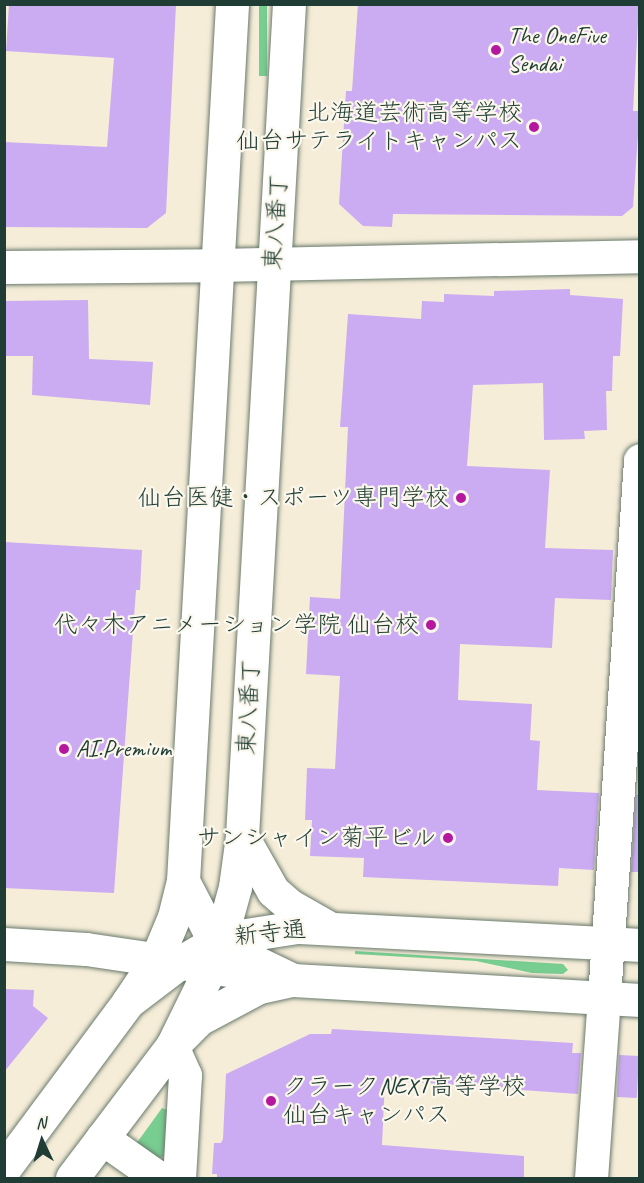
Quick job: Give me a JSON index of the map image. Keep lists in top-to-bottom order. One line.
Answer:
{"streets":{"street":["東八番丁","新寺通"]},"crossings":[["東八番丁","新寺通"]],"places":["The OneFive Sendai","北海道芸術高等学校 仙台サテライトキャンパス","仙台医健・スポーツ専門学校","代々木アニメーション学院 仙台校","AI.Premium","サンシャイン菊平ビル","クラークNEXT高等学校 仙台キャンパス"],"north":"top"}
